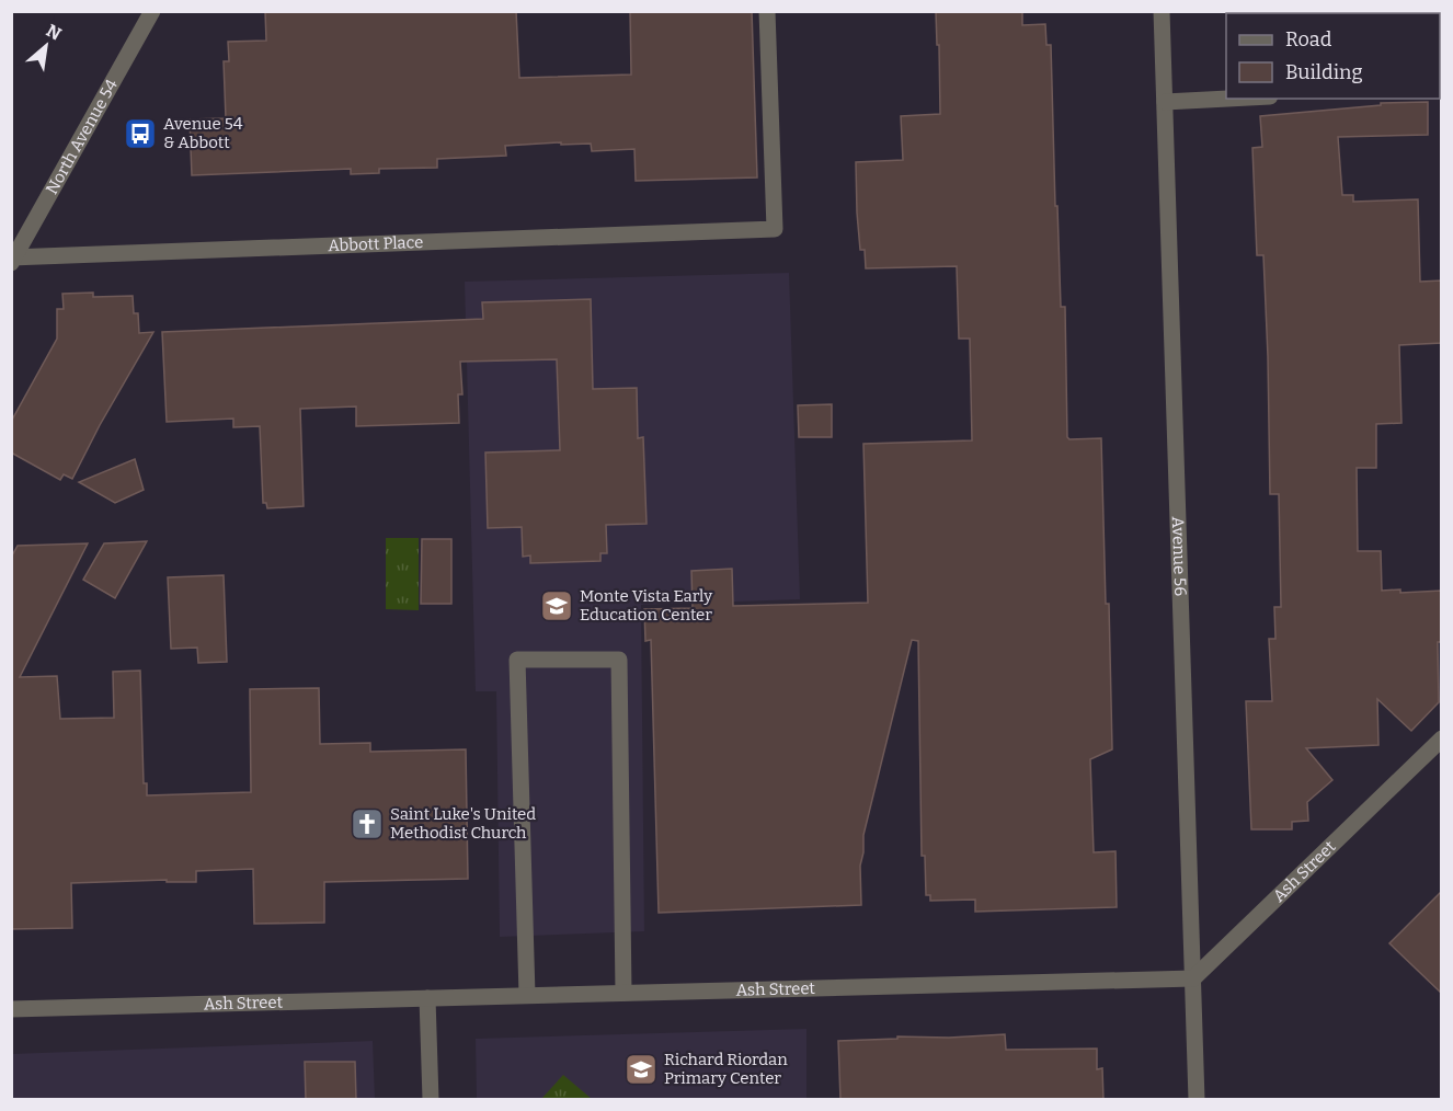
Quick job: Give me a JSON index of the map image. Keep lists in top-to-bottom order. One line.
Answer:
{"streets":{"street":["North Avenue 54","Abbott Place","Avenue 56","Ash Street"]},"crossings":[["North Avenue 54","Abbott Place"],["Avenue 56","Ash Street"]],"places":{"bus stop":["Avenue 54 & Abbott"],"school or university":["Monte Vista Early Education Center","Richard Riordan Primary Center"],"church":["Saint Luke's United Methodist Church"]},"legend":["Road","Building"],"north":"top right"}
